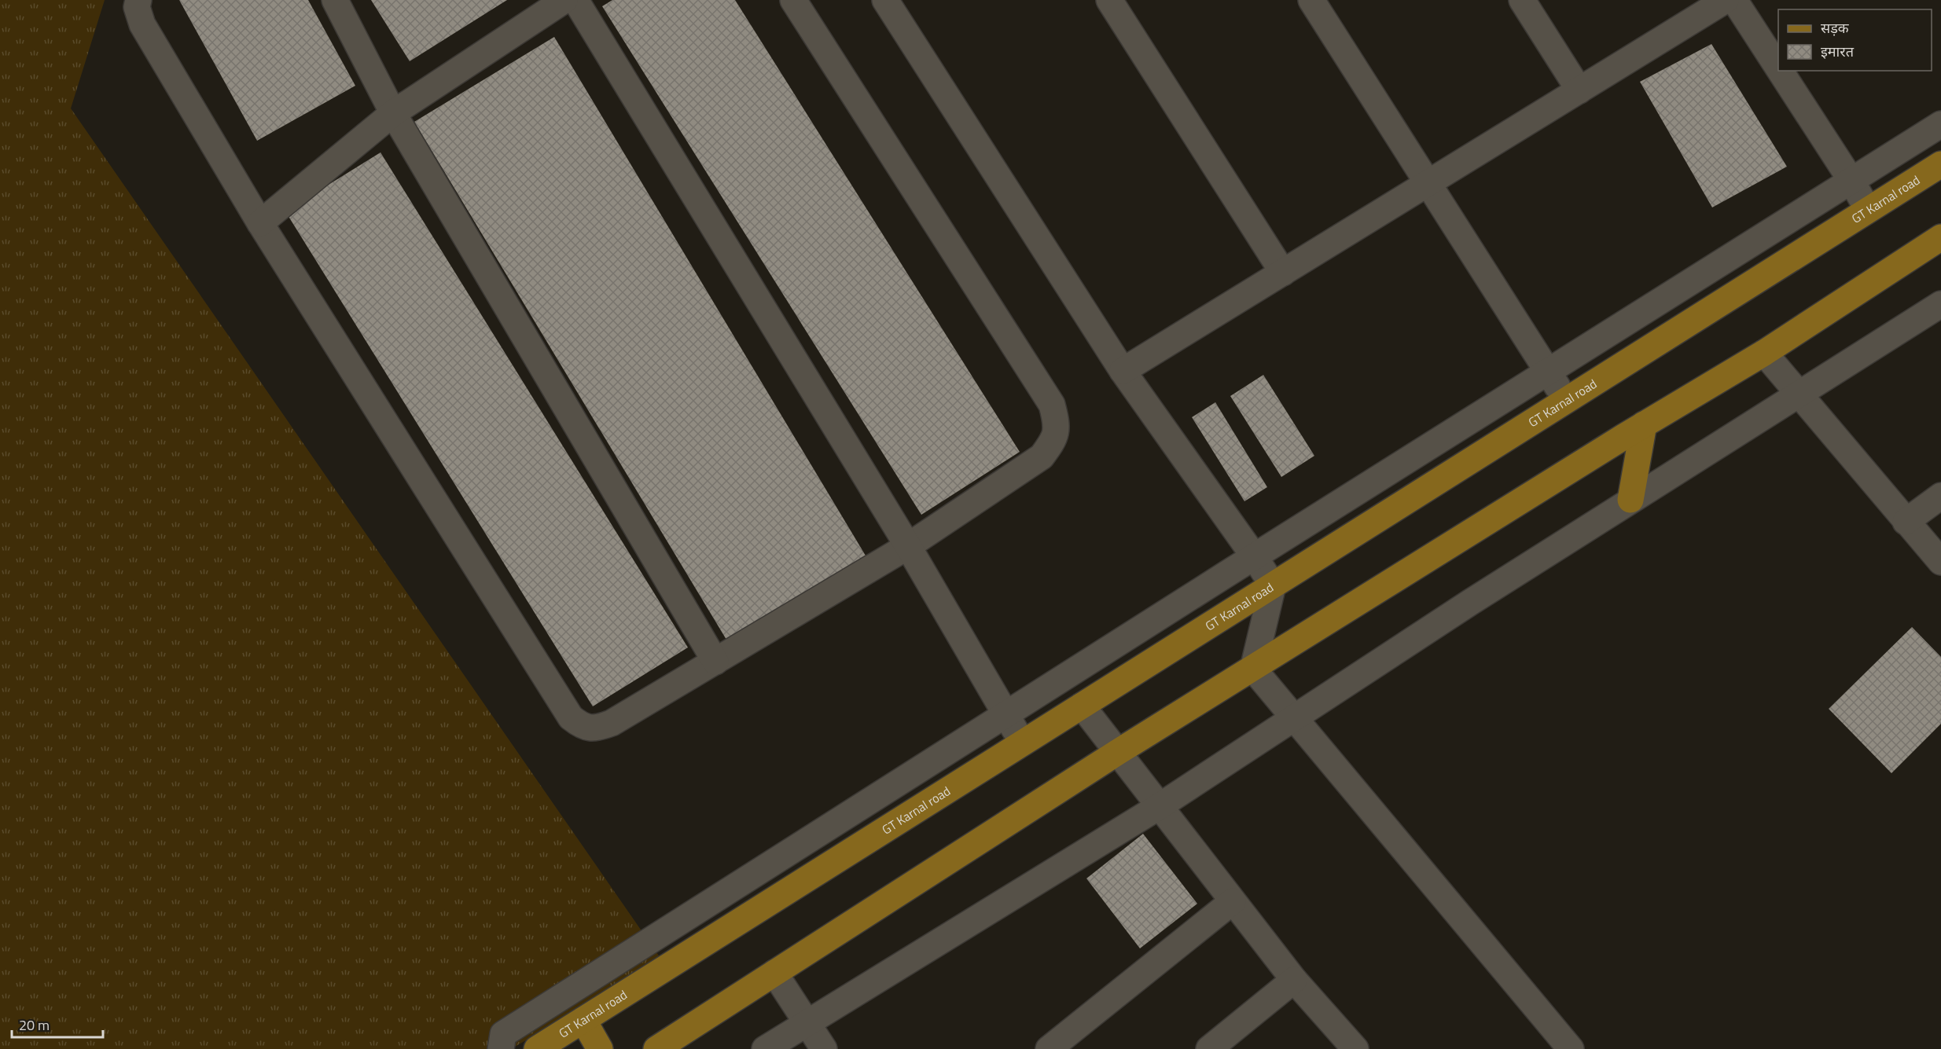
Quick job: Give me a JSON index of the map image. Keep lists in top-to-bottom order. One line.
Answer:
{"streets":{"main road":["GT Karnal road"]},"legend":["सड़क","इमारत"],"scale_bar":"20 m"}
